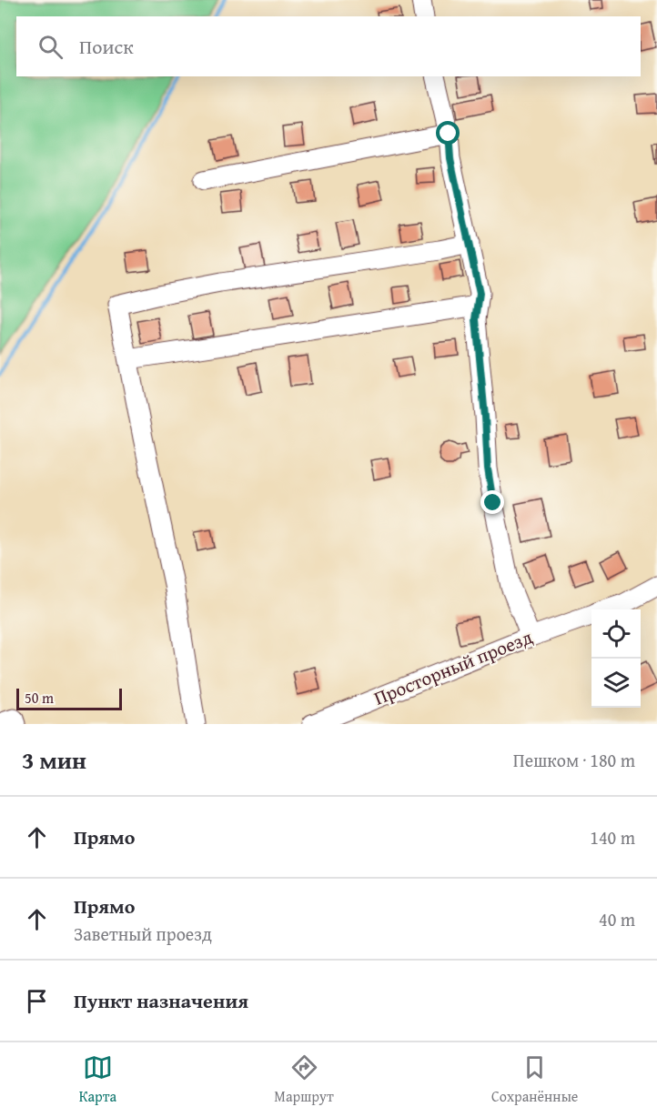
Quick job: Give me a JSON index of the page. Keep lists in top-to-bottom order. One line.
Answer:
{"streets":{"street":["Просторный проезд"]},"scale_bar":"50 m","page":{"search":"Поиск","scale":"50 m","heading":["3 мин","Пешком · 180 m"],"list":[["Прямо","140 m"],["Прямо","Заветный проезд","40 m"],"Пункт назначения"],"nav":["Карта","Маршрут","Сохранённые"]}}
